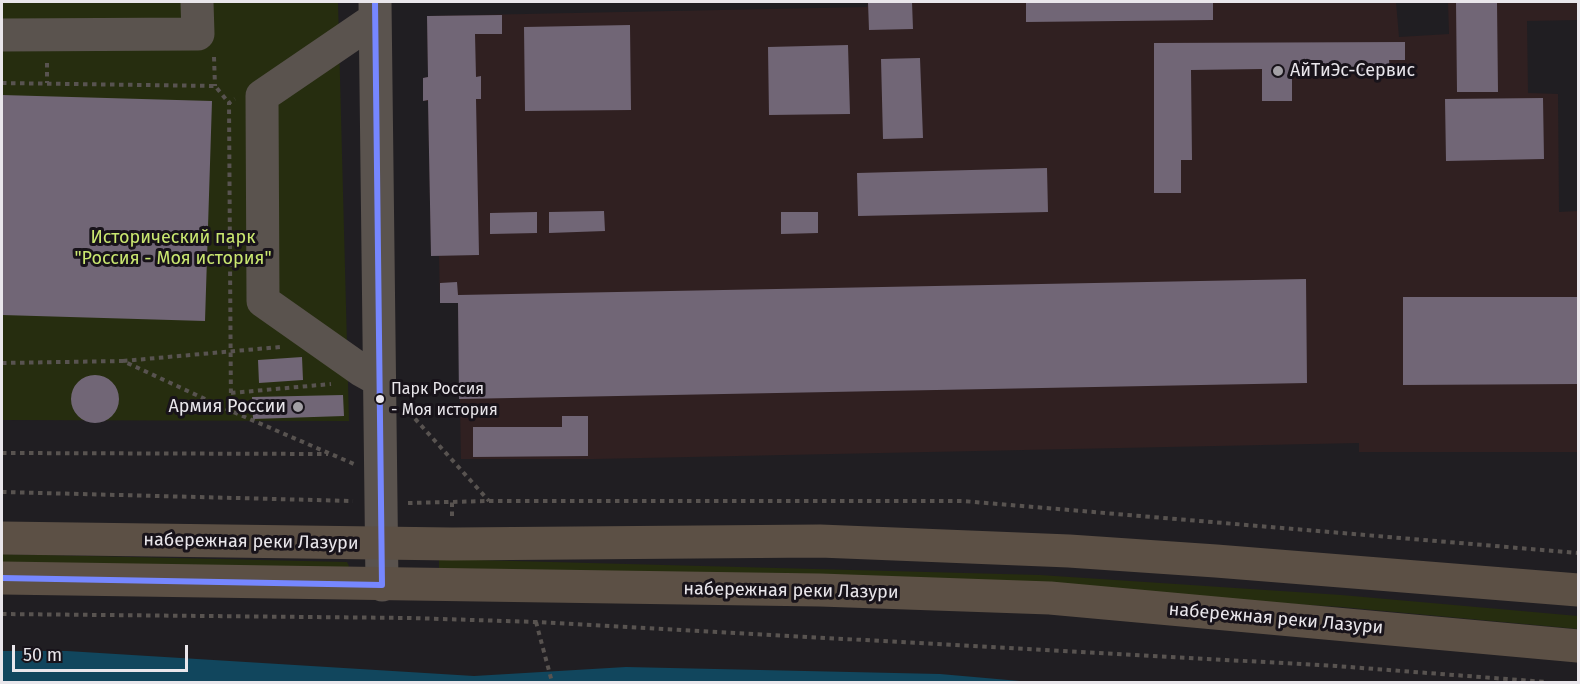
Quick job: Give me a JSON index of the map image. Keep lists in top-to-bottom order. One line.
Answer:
{"streets":{"main road":["набережная реки Лазури"]},"parks":["Исторический парк \"Россия - Моя история\""],"places":["АйТиЭс-Сервис","Парк Россия - Моя история","Армия России"],"scale_bar":"50 m"}
